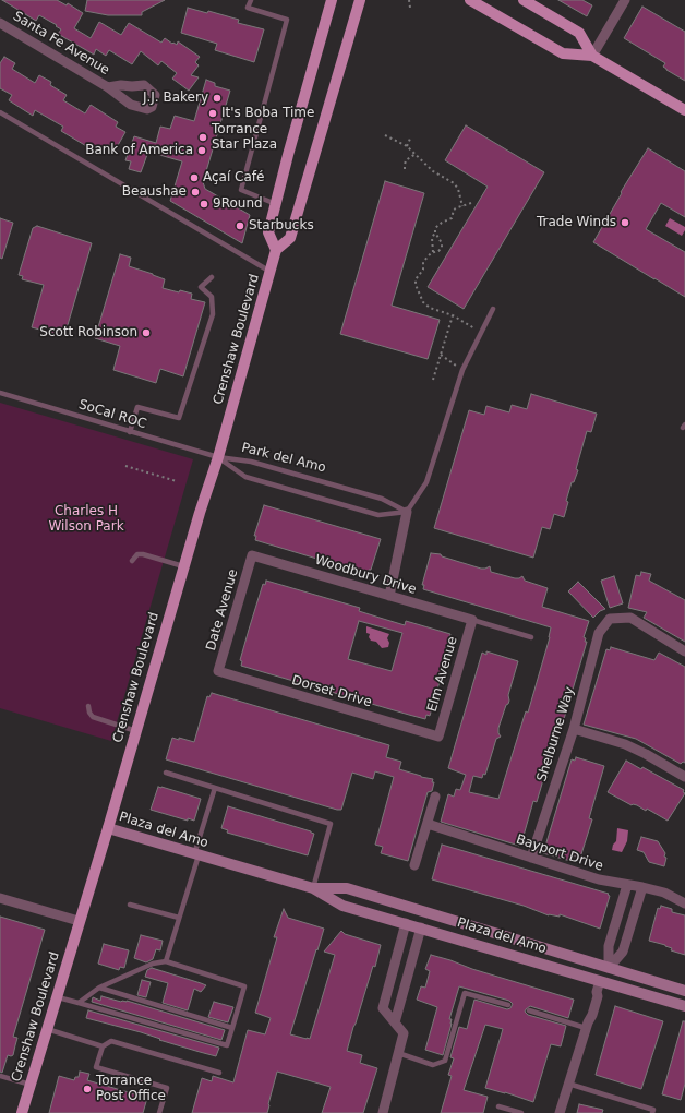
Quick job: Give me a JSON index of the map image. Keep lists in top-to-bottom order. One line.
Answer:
{"streets":{"main road":["Crenshaw Boulevard","Plaza del Amo"],"street":["Santa Fe Avenue","Woodbury Drive","Date Avenue","Elm Avenue","Dorset Drive","Shelburne Way","Bayport Drive"],"lane":["SoCal ROC","Park del Amo"]},"crossings":[["Crenshaw Boulevard","SoCal ROC"],["Crenshaw Boulevard","Park del Amo"],["Crenshaw Boulevard","Plaza del Amo"],["SoCal ROC","Park del Amo"],["Woodbury Drive","Date Avenue"],["Woodbury Drive","Elm Avenue"],["Date Avenue","Dorset Drive"],["Elm Avenue","Dorset Drive"],["Shelburne Way","Bayport Drive"]],"parks":["Charles H Wilson Park"],"places":["J.J. Bakery","It's Boba Time","Torrance Star Plaza","Bank of America","Açaí Café","Beaushae","9Round","Trade Winds","Starbucks","Scott Robinson","Torrance Post Office"]}
